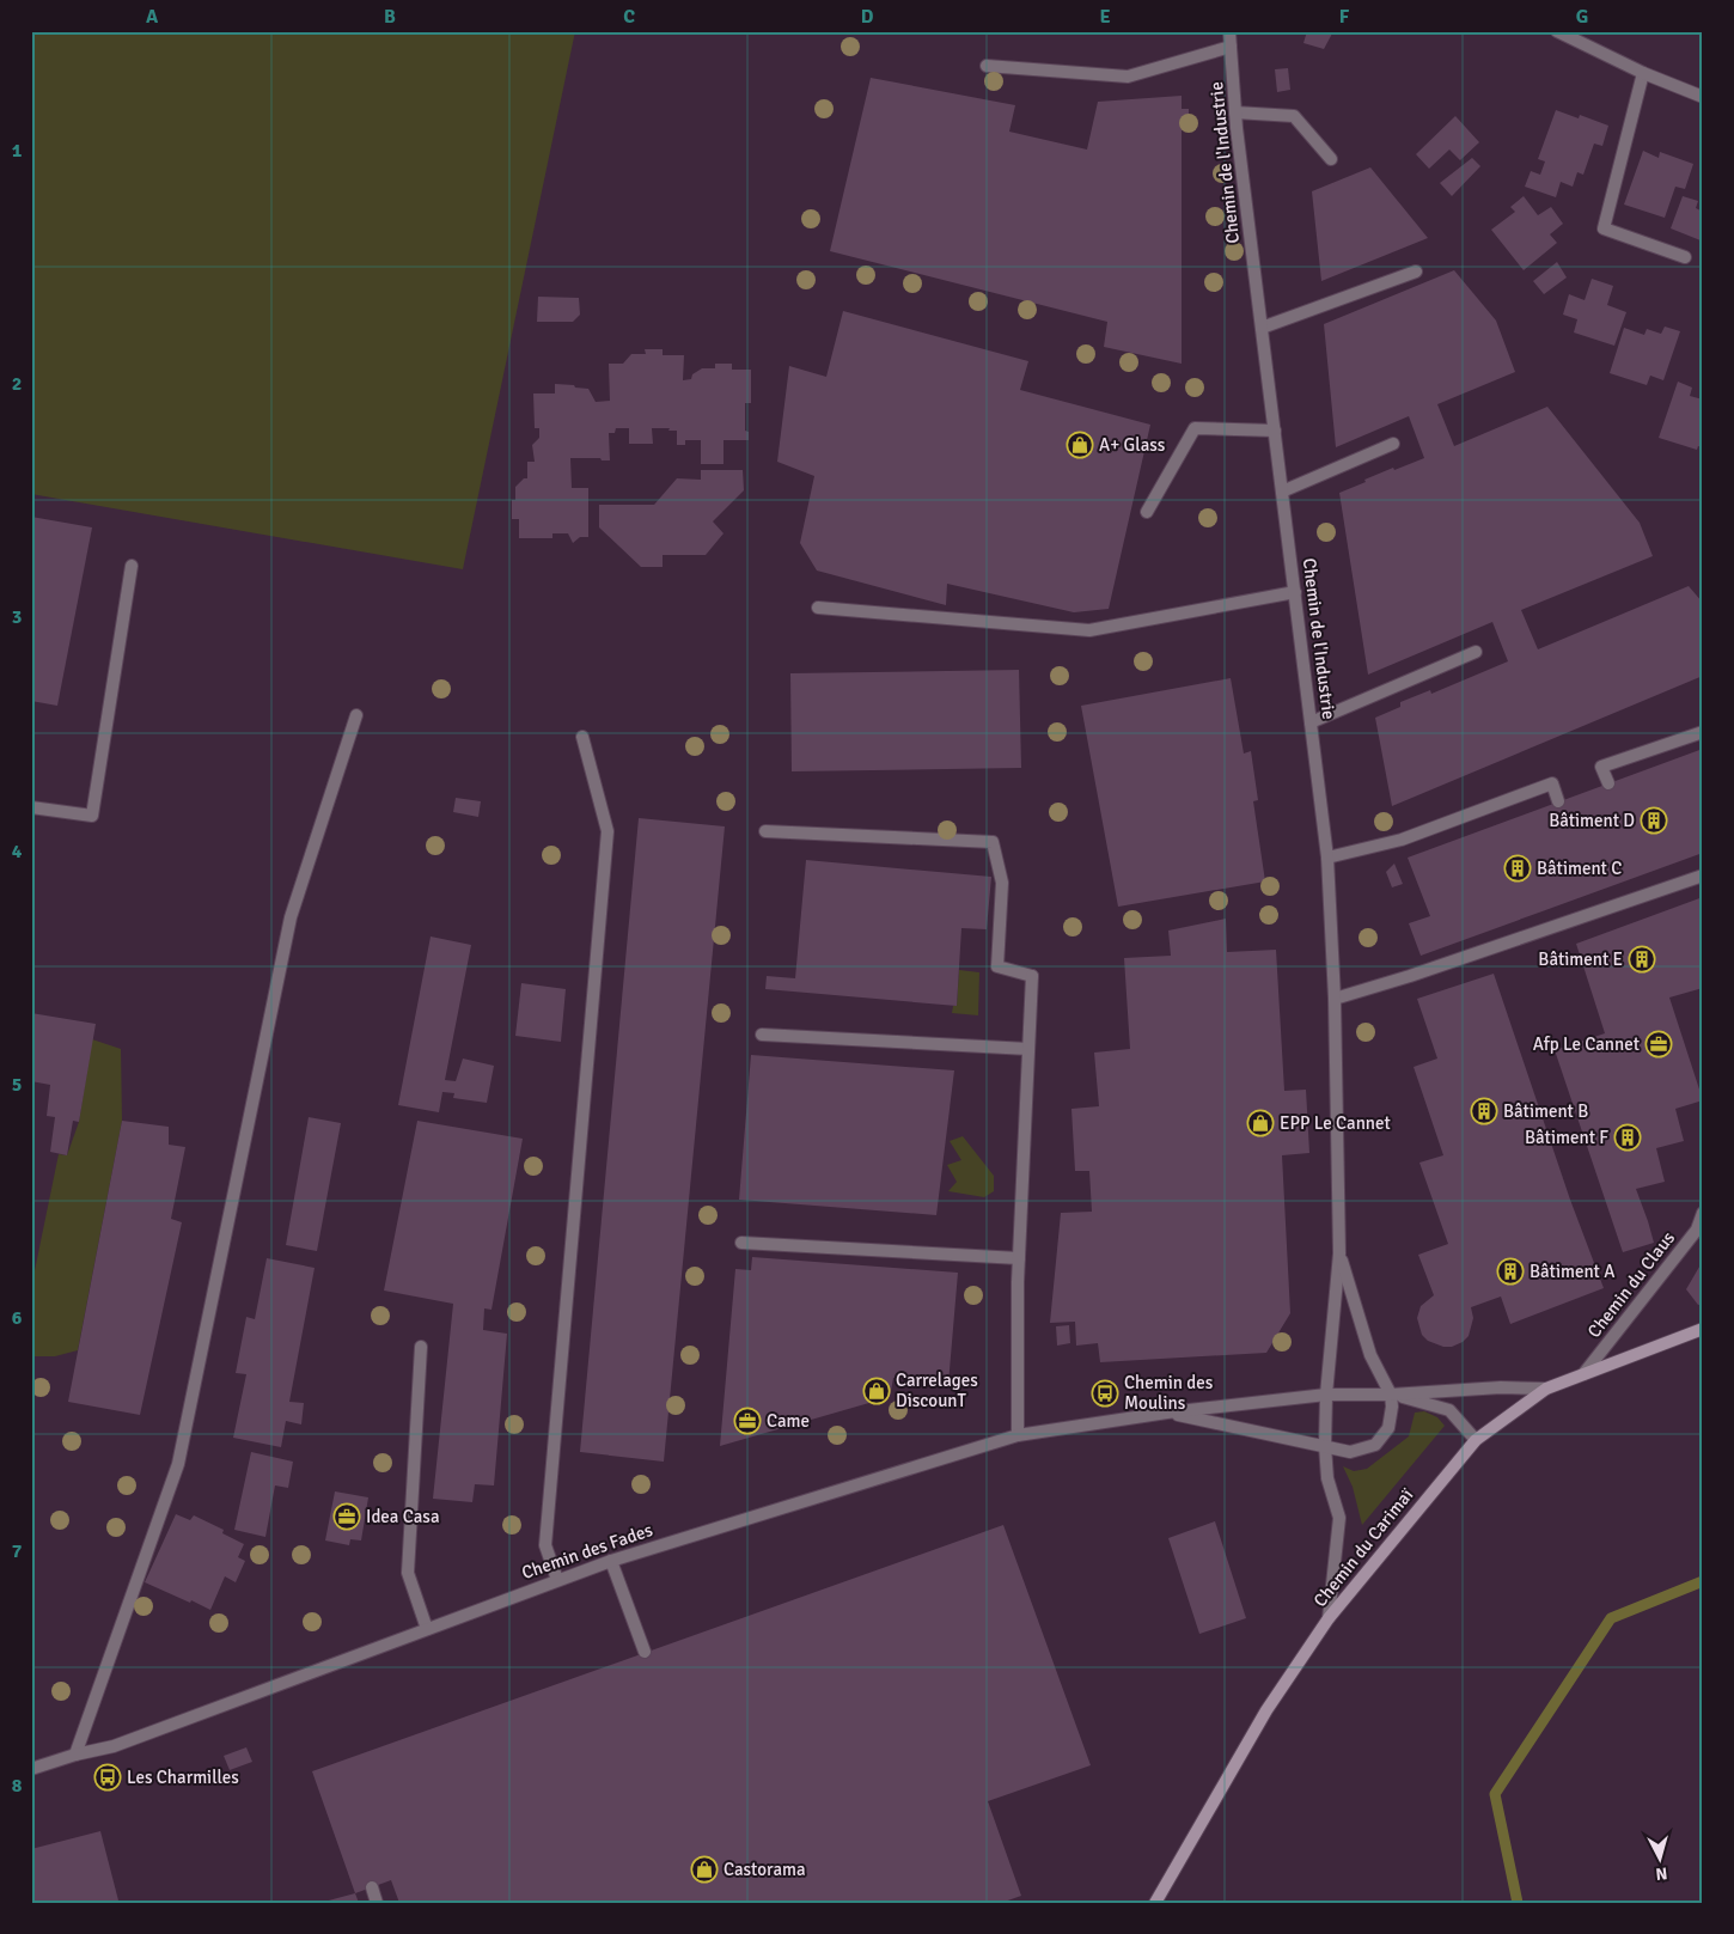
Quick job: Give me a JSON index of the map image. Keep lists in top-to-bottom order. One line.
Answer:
{"streets":{"main road":["Chemin du Carimaï"],"street":["Chemin de l'Industrie","Chemin du Claus","Chemin des Fades"]},"crossings":[["Chemin du Claus","Chemin du Carimaï"]],"places":{"shop":["A+ Glass","EPP Le Cannet","Carrelages DiscounT","Castorama"],"building":["Bâtiment D","Bâtiment C","Bâtiment E","Bâtiment B","Bâtiment F","Bâtiment A"],"office":["Afp Le Cannet","Came","Idea Casa"],"bus stop":["Chemin des Moulins","Les Charmilles"]},"north":"bottom","grid":{"columns":["A","B","C","D","E","F","G"],"rows":["1","2","3","4","5","6","7","8"]}}
